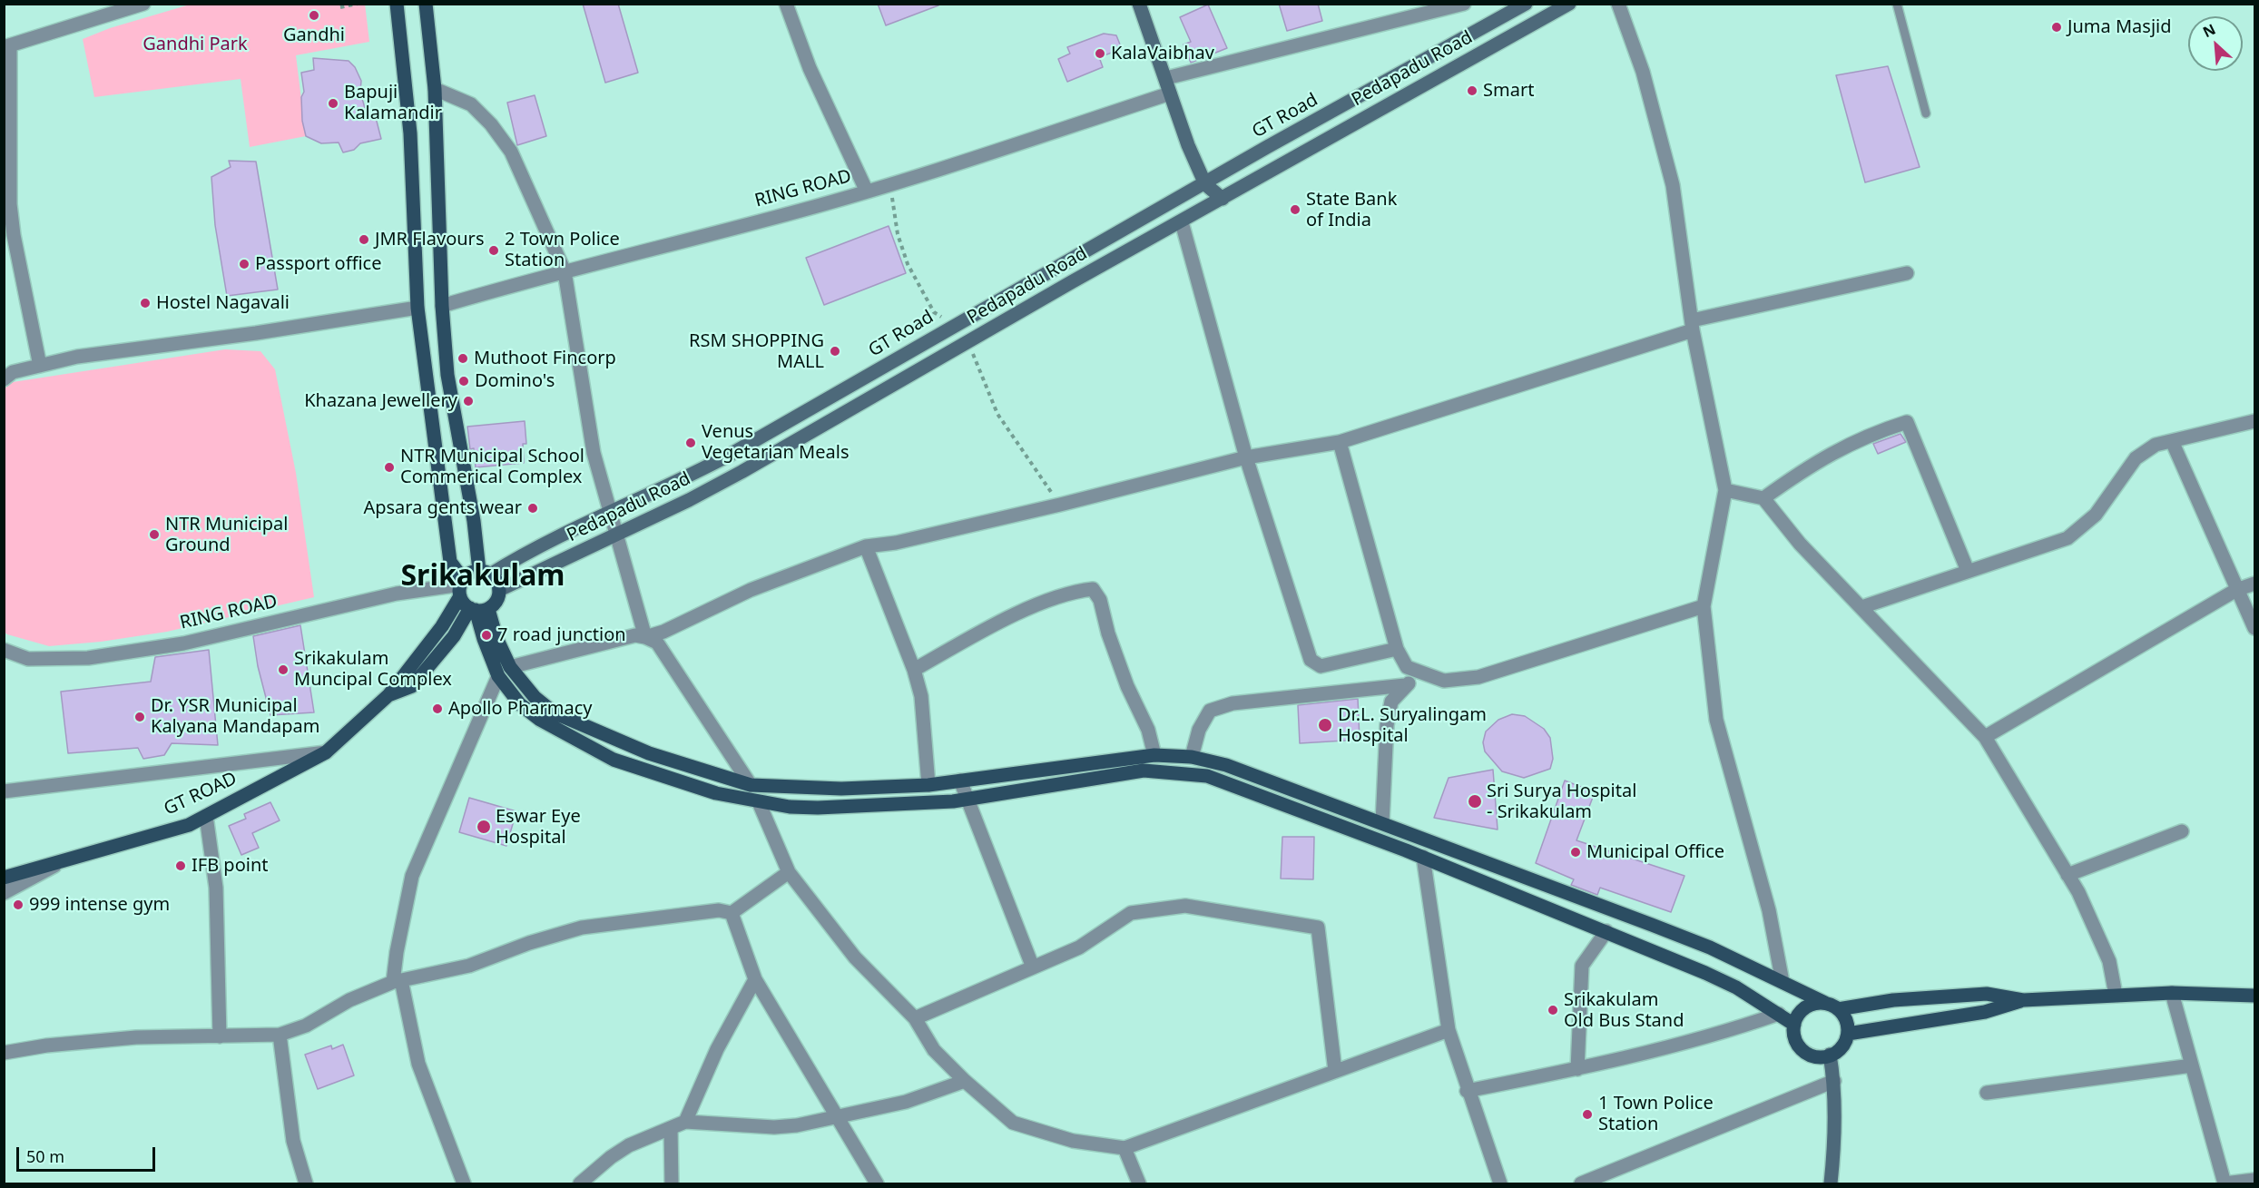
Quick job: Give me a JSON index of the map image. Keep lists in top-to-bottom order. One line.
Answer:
{"streets":{"main road":["Pedapadu Road","GT Road","GT ROAD"],"street":["RING ROAD"]},"crossings":[["Pedapadu Road","GT Road"],["Pedapadu Road","RING ROAD"],["Pedapadu Road","GT ROAD"],["GT Road","RING ROAD"],["GT Road","GT ROAD"],["RING ROAD","GT ROAD"]],"districts":["Srikakulam"],"parks":["Gandhi Park"],"places":["Gandhi","Juma Masjid","KalaVaibhav","Smart","Bapuji Kalamandir","State Bank of India","JMR Flavours","2 Town Police Station","Passport office","Hostel Nagavali","RSM SHOPPING MALL","Muthoot Fincorp","Domino's","Khazana Jewellery","Venus Vegetarian Meals","NTR Municipal School Commerical Complex","Apsara gents wear","NTR Municipal Ground","7 road junction","Srikakulam Muncipal Complex","Apollo Pharmacy","Dr. YSR Municipal Kalyana Mandapam","Dr.L. Suryalingam Hospital","Sri Surya Hospital - Srikakulam","Eswar Eye Hospital","Municipal Office","IFB point","999 intense gym","Srikakulam Old Bus Stand","1 Town Police Station"],"scale_bar":"50 m","north":"top left"}
